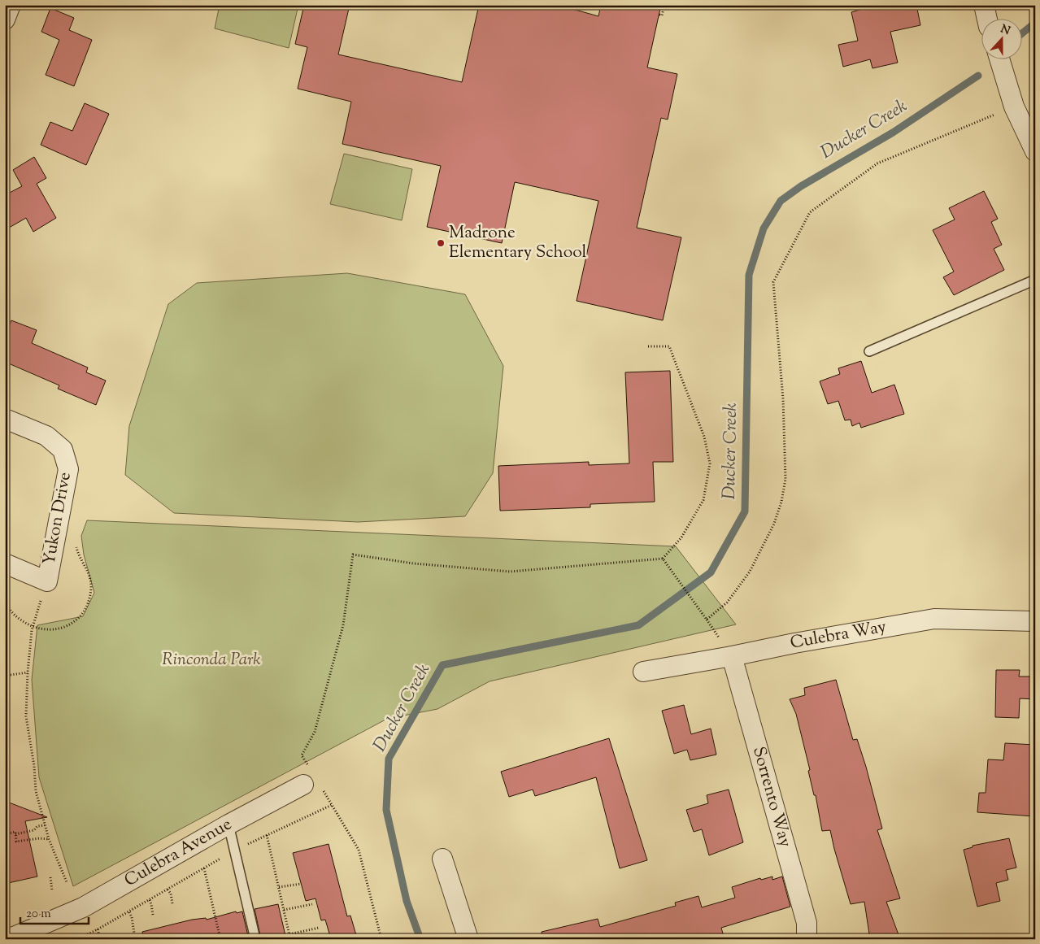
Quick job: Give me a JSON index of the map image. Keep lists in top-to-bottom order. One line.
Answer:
{"streets":{"street":["Yukon Drive","Culebra Way","Sorrento Way","Culebra Avenue"]},"crossings":[["Culebra Way","Sorrento Way"]],"water":["Ducker Creek"],"parks":["Rinconda Park"],"places":["Madrone Elementary School"],"scale_bar":"20 m","north":"top"}
